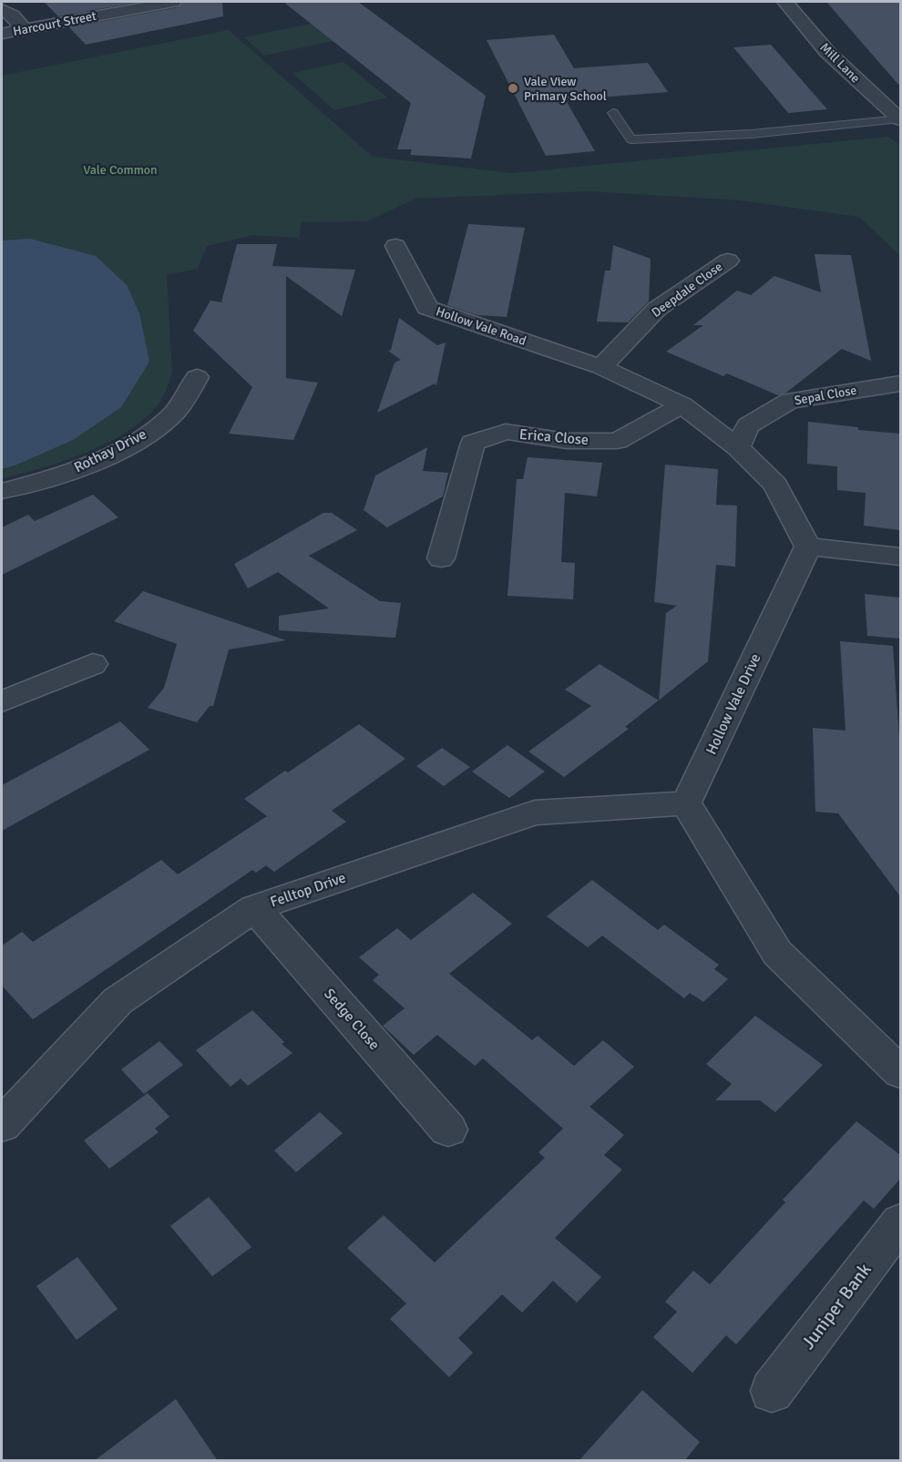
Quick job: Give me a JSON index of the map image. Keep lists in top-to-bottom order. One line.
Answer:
{"streets":{"street":["Harcourt Street","Mill Lane","Deepdale Close","Hollow Vale Road","Sepal Close","Erica Close","Rothay Drive","Hollow Vale Drive","Felltop Drive","Sedge Close","Juniper Bank"]},"crossings":[["Deepdale Close","Hollow Vale Road"],["Hollow Vale Drive","Felltop Drive"],["Felltop Drive","Sedge Close"]],"parks":["Vale Common"],"places":["Vale View Primary School"]}
